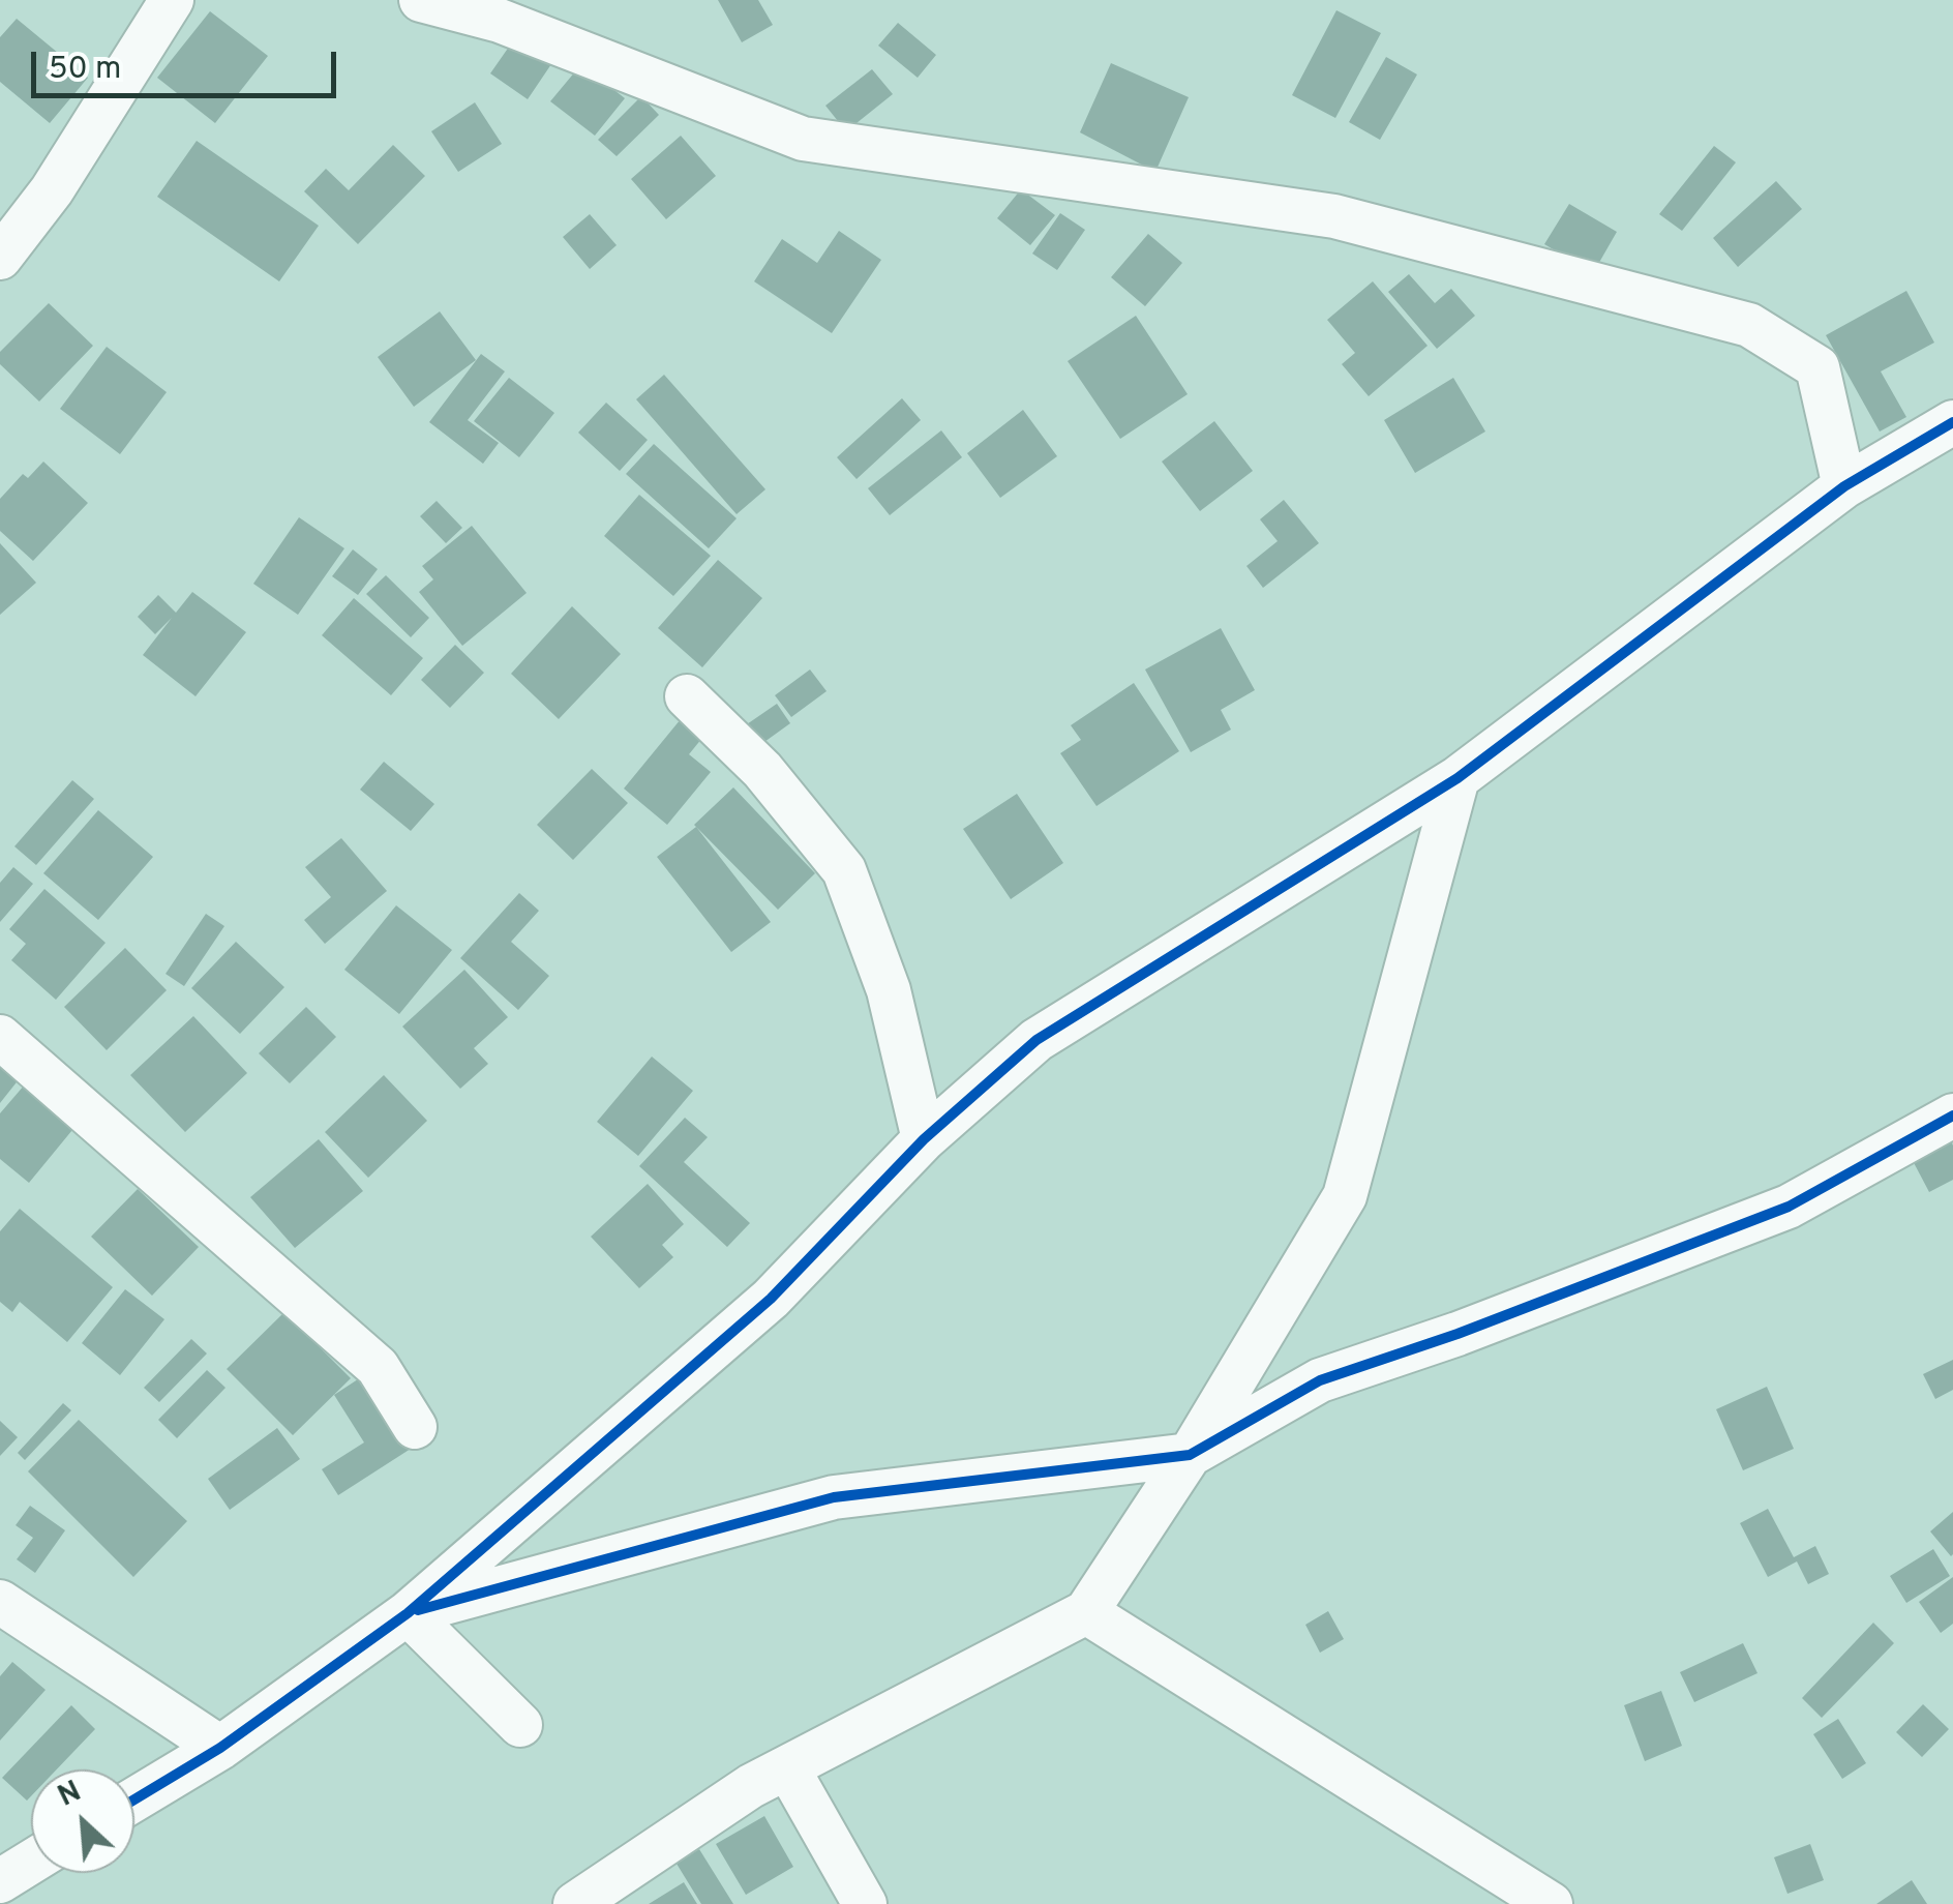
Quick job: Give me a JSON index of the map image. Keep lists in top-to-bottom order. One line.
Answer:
{"scale_bar":"50 m","north":"top left"}
